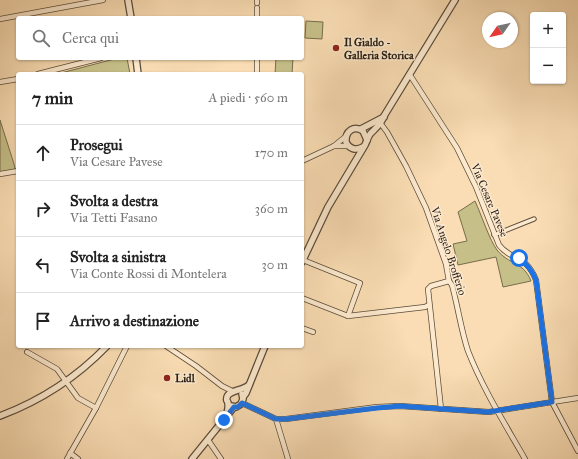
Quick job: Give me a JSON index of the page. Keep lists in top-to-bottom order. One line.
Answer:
{"streets":{"street":["Via Cesare Pavese","Via Angelo Brofferio"]},"places":["Il Gialdo - Galleria Storica","Lidl"],"north":"bottom left","page":{"map_buttons":["+","−"],"search":"Cerca qui","heading":["7 min","A piedi · 560 m"],"list":[["Prosegui","Via Cesare Pavese","170 m"],["Svolta a destra","Via Tetti Fasano","360 m"],["Svolta a sinistra","Via Conte Rossi di Montelera","30 m"],"Arrivo a destinazione"]}}
